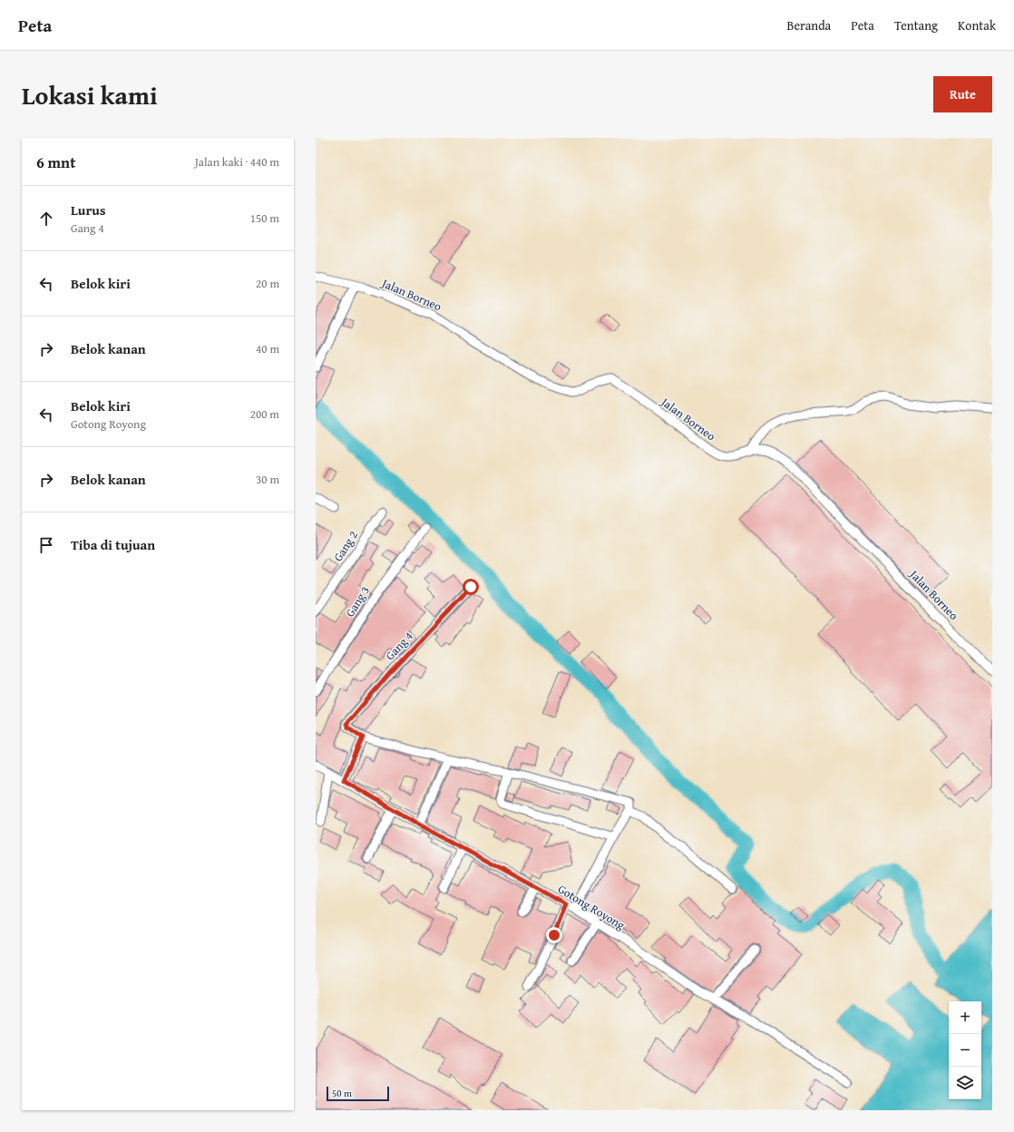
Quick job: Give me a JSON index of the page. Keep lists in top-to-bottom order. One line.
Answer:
{"streets":{"street":["Jalan Borneo","Gang 2","Gang 3","Gang 4","Gotong Royong"]},"scale_bar":"50 m","page":{"header":"Peta","nav":["Beranda","Peta","Tentang","Kontak"],"title":"Lokasi kami","buttons":"Rute","heading":["6 mnt","Jalan kaki · 440 m"],"list":[["Lurus","Gang 4","150 m"],["Belok kiri","20 m"],["Belok kanan","40 m"],["Belok kiri","Gotong Royong","200 m"],["Belok kanan","30 m"],"Tiba di tujuan"],"map_buttons":["+","−"],"scale":"50 m"}}
